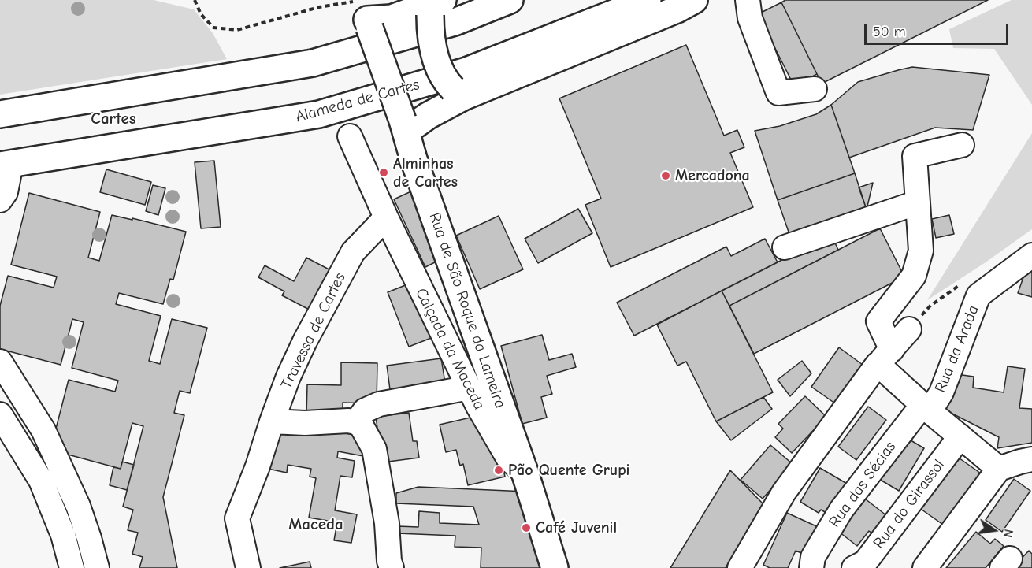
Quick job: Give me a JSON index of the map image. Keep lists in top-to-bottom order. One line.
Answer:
{"streets":{"main road":["Alameda de Cartes","Rua de São Roque da Lameira"],"street":["Travessa de Cartes","Calçada da Maceda","Rua da Arada","Rua das Sécias","Rua do Girassol"]},"crossings":[["Rua de São Roque da Lameira","Calçada da Maceda"],["Travessa de Cartes","Calçada da Maceda"],["Rua da Arada","Rua das Sécias"]],"districts":["Cartes","Maceda"],"places":["Alminhas de Cartes","Mercadona","Pão Quente Grupi","Café Juvenil"],"scale_bar":"50 m","north":"right"}
